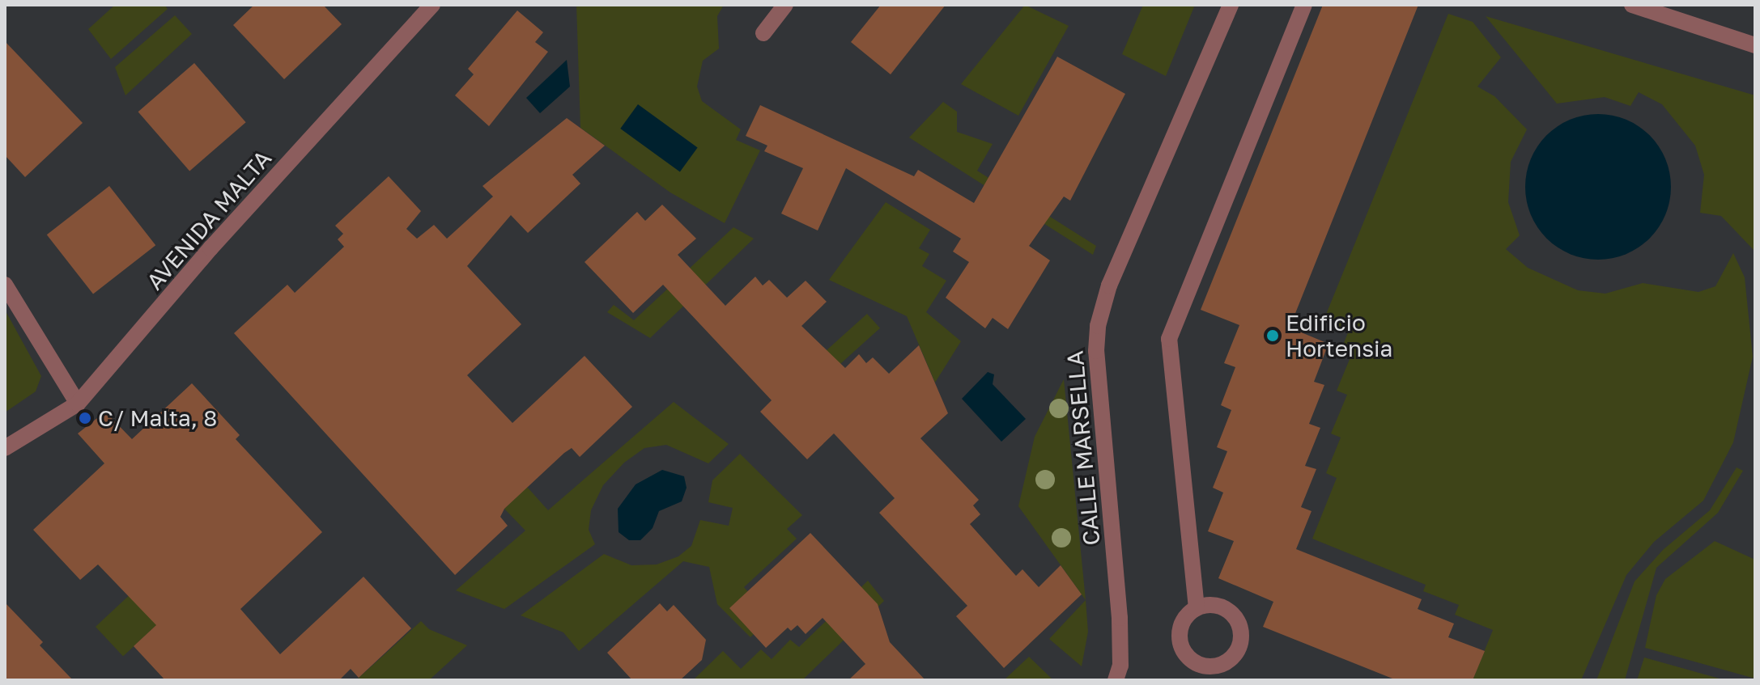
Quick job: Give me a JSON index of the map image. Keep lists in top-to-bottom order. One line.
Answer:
{"streets":{"street":["AVENIDA MALTA","CALLE MARSELLA"]},"places":["Edificio Hortensia","C/ Malta, 8"]}
